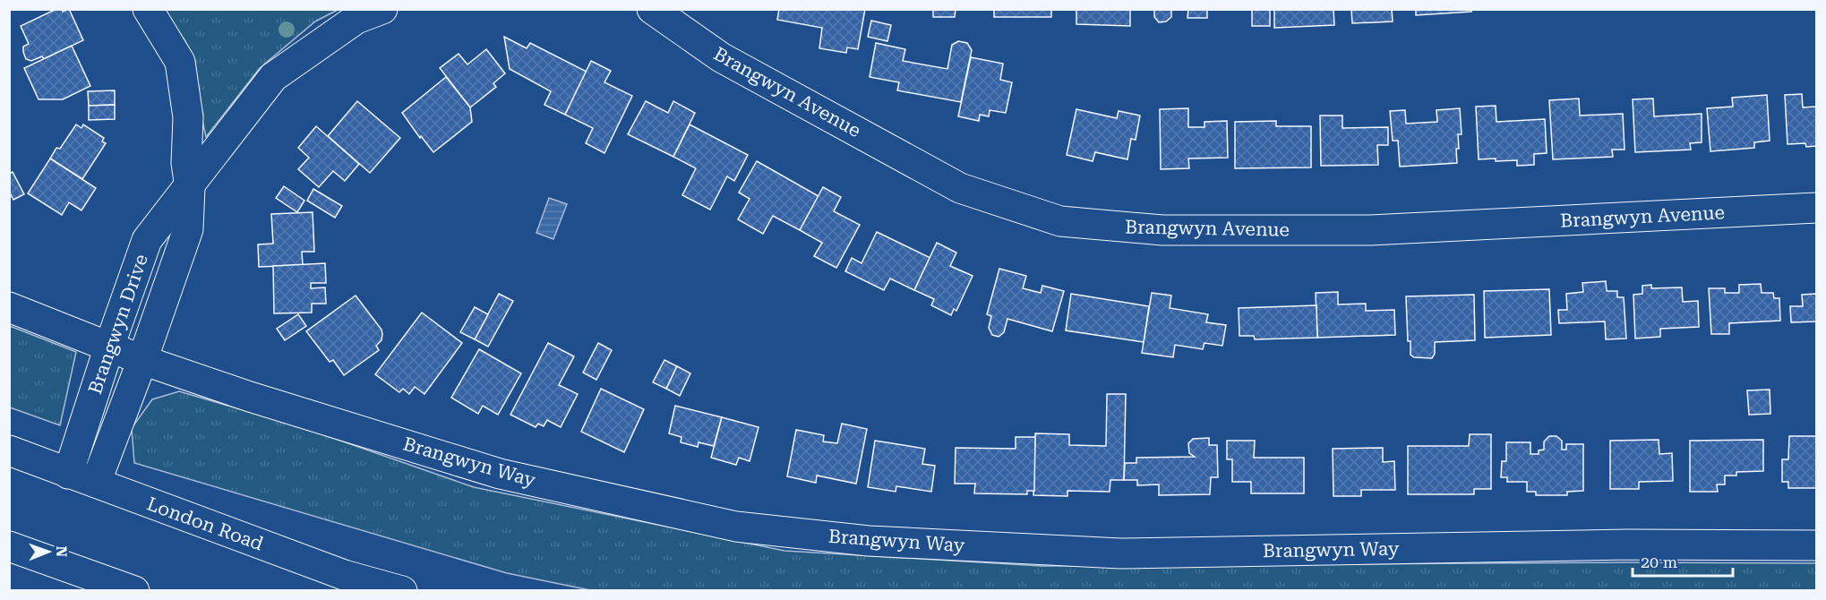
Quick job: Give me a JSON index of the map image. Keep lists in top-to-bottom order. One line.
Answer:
{"streets":{"main road":["Brangwyn Avenue","Brangwyn Drive","Brangwyn Way","London Road"]},"crossings":[["Brangwyn Drive","Brangwyn Way"],["Brangwyn Drive","London Road"]],"scale_bar":"20 m","north":"right"}
